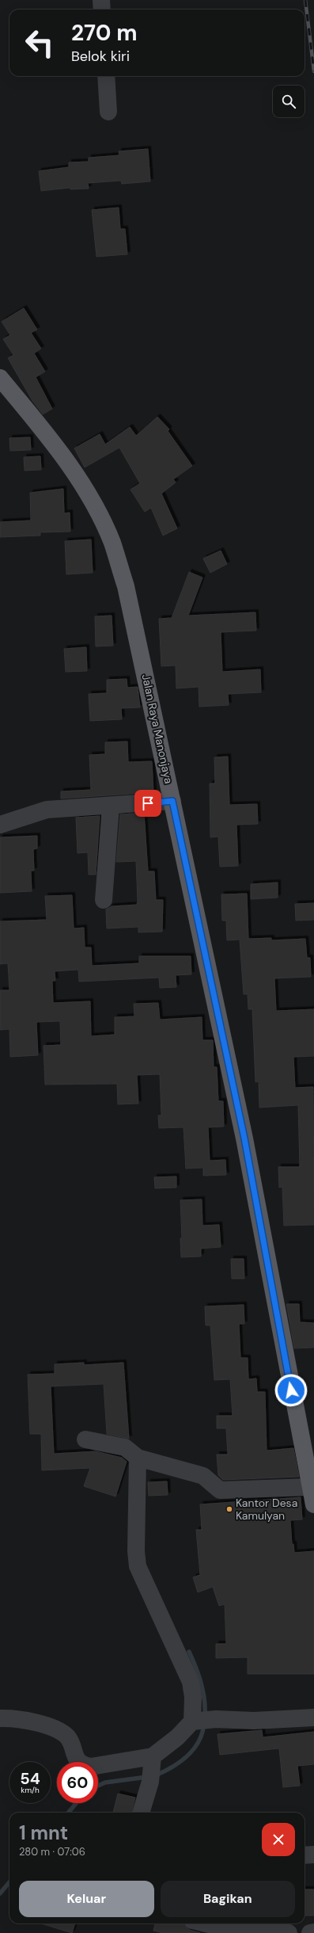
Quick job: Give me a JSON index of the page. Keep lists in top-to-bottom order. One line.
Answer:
{"streets":{"main road":["Jalan Raya Manonjaya"]},"places":["Kantor Desa Kamulyan"],"page":{"turn":["270 m","Belok kiri"],"speed":"54 km/h","limit":"60","heading":["1 mnt","280 m · 07:06"],"buttons":["Keluar","Bagikan"]}}
